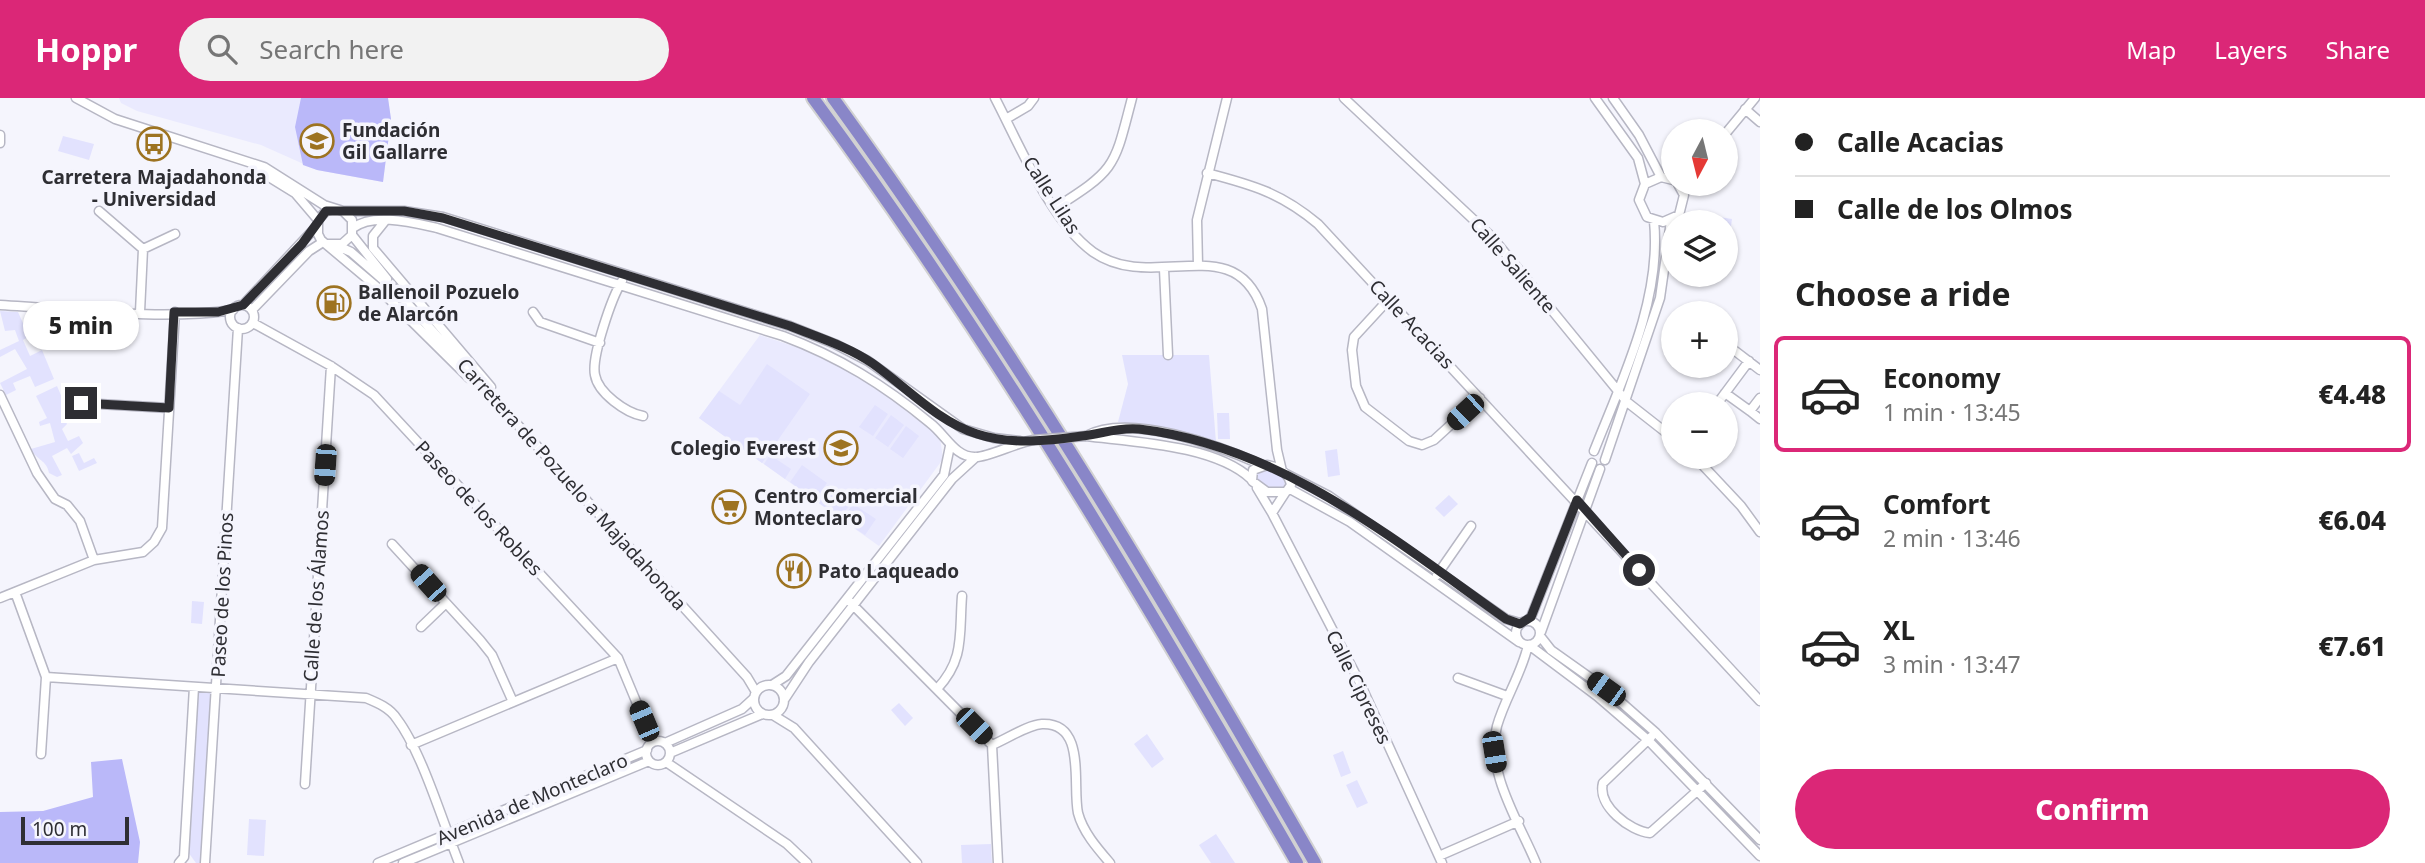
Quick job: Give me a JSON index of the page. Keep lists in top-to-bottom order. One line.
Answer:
{"streets":{"street":["Calle Lilas","Calle Saliente","Calle Acacias","Carretera de Pozuelo a Majadahonda","Paseo de los Robles","Paseo de los Pinos","Calle de los Álamos","Calle Cipreses","Avenida de Monteclaro"]},"crossings":[["Paseo de los Robles","Paseo de los Pinos"],["Paseo de los Robles","Calle de los Álamos"],["Paseo de los Robles","Avenida de Monteclaro"]],"places":{"school or university":["Fundación Gil Gallarre","Colegio Everest"],"bus stop":["Carretera Majadahonda - Universidad"],"fuel station":["Ballenoil Pozuelo de Alarcón"],"supermarket":["Centro Comercial Monteclaro"],"restaurant":["Pato Laqueado"]},"scale_bar":"100 m","north":"bottom","page":{"header":"Hoppr","search":"Search here","nav":["Map","Layers","Share"],"banner":["Calle Acacias","Calle de los Olmos"],"map_buttons":["+","−"],"heading":"Choose a ride","bubble":"5 min","list":[{"name":"Economy","note":"1 min · 13:45","value":"€4.48"},{"name":"Comfort","note":"2 min · 13:46","value":"€6.04"},{"name":"XL","note":"3 min · 13:47","value":"€7.61"}],"buttons":"Confirm","scale":"100 m"}}
